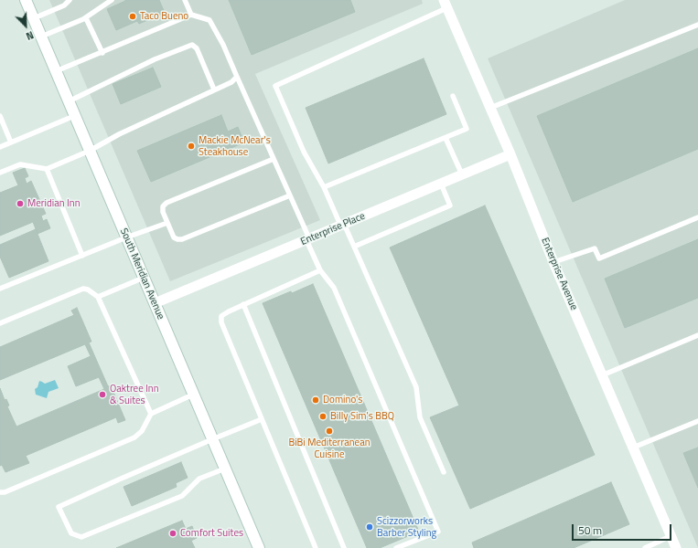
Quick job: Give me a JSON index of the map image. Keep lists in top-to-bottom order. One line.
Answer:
{"streets":{"main road":["South Meridian Avenue"],"street":["Enterprise Place","Enterprise Avenue"]},"crossings":[["Enterprise Place","South Meridian Avenue"],["Enterprise Place","Enterprise Avenue"]],"places":["Taco Bueno","Mackie McNear's Steakhouse","Meridian Inn","Oaktree Inn & Suites","Domino's","Billy Sim's BBQ","BiBi Mediterranean Cuisine","Scizzorworks Barber Styling","Comfort Suites"],"scale_bar":"50 m","north":"bottom right"}
